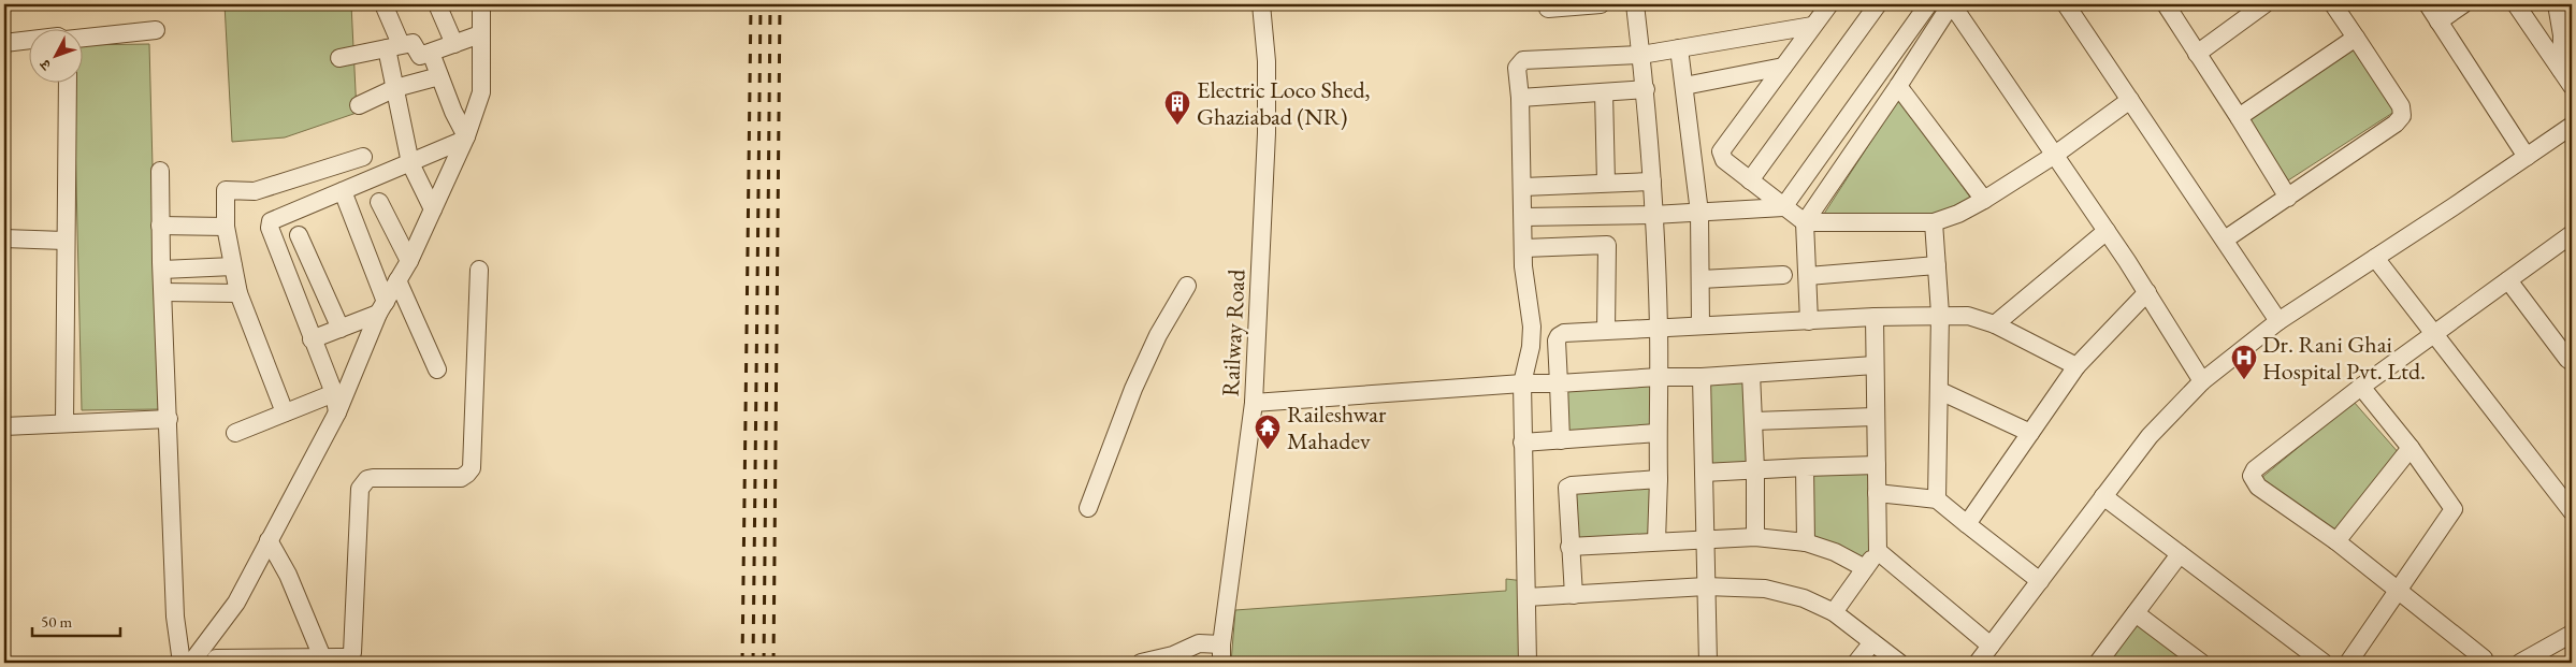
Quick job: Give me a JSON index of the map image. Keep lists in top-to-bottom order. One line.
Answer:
{"streets":{"street":["Railway Road"]},"places":{"building":["Electric Loco Shed, Ghaziabad (NR)"],"hospital":["Dr. Rani Ghai Hospital Pvt. Ltd."],"temple":["Raileshwar Mahadev"]},"scale_bar":"50 m","north":"bottom left"}
